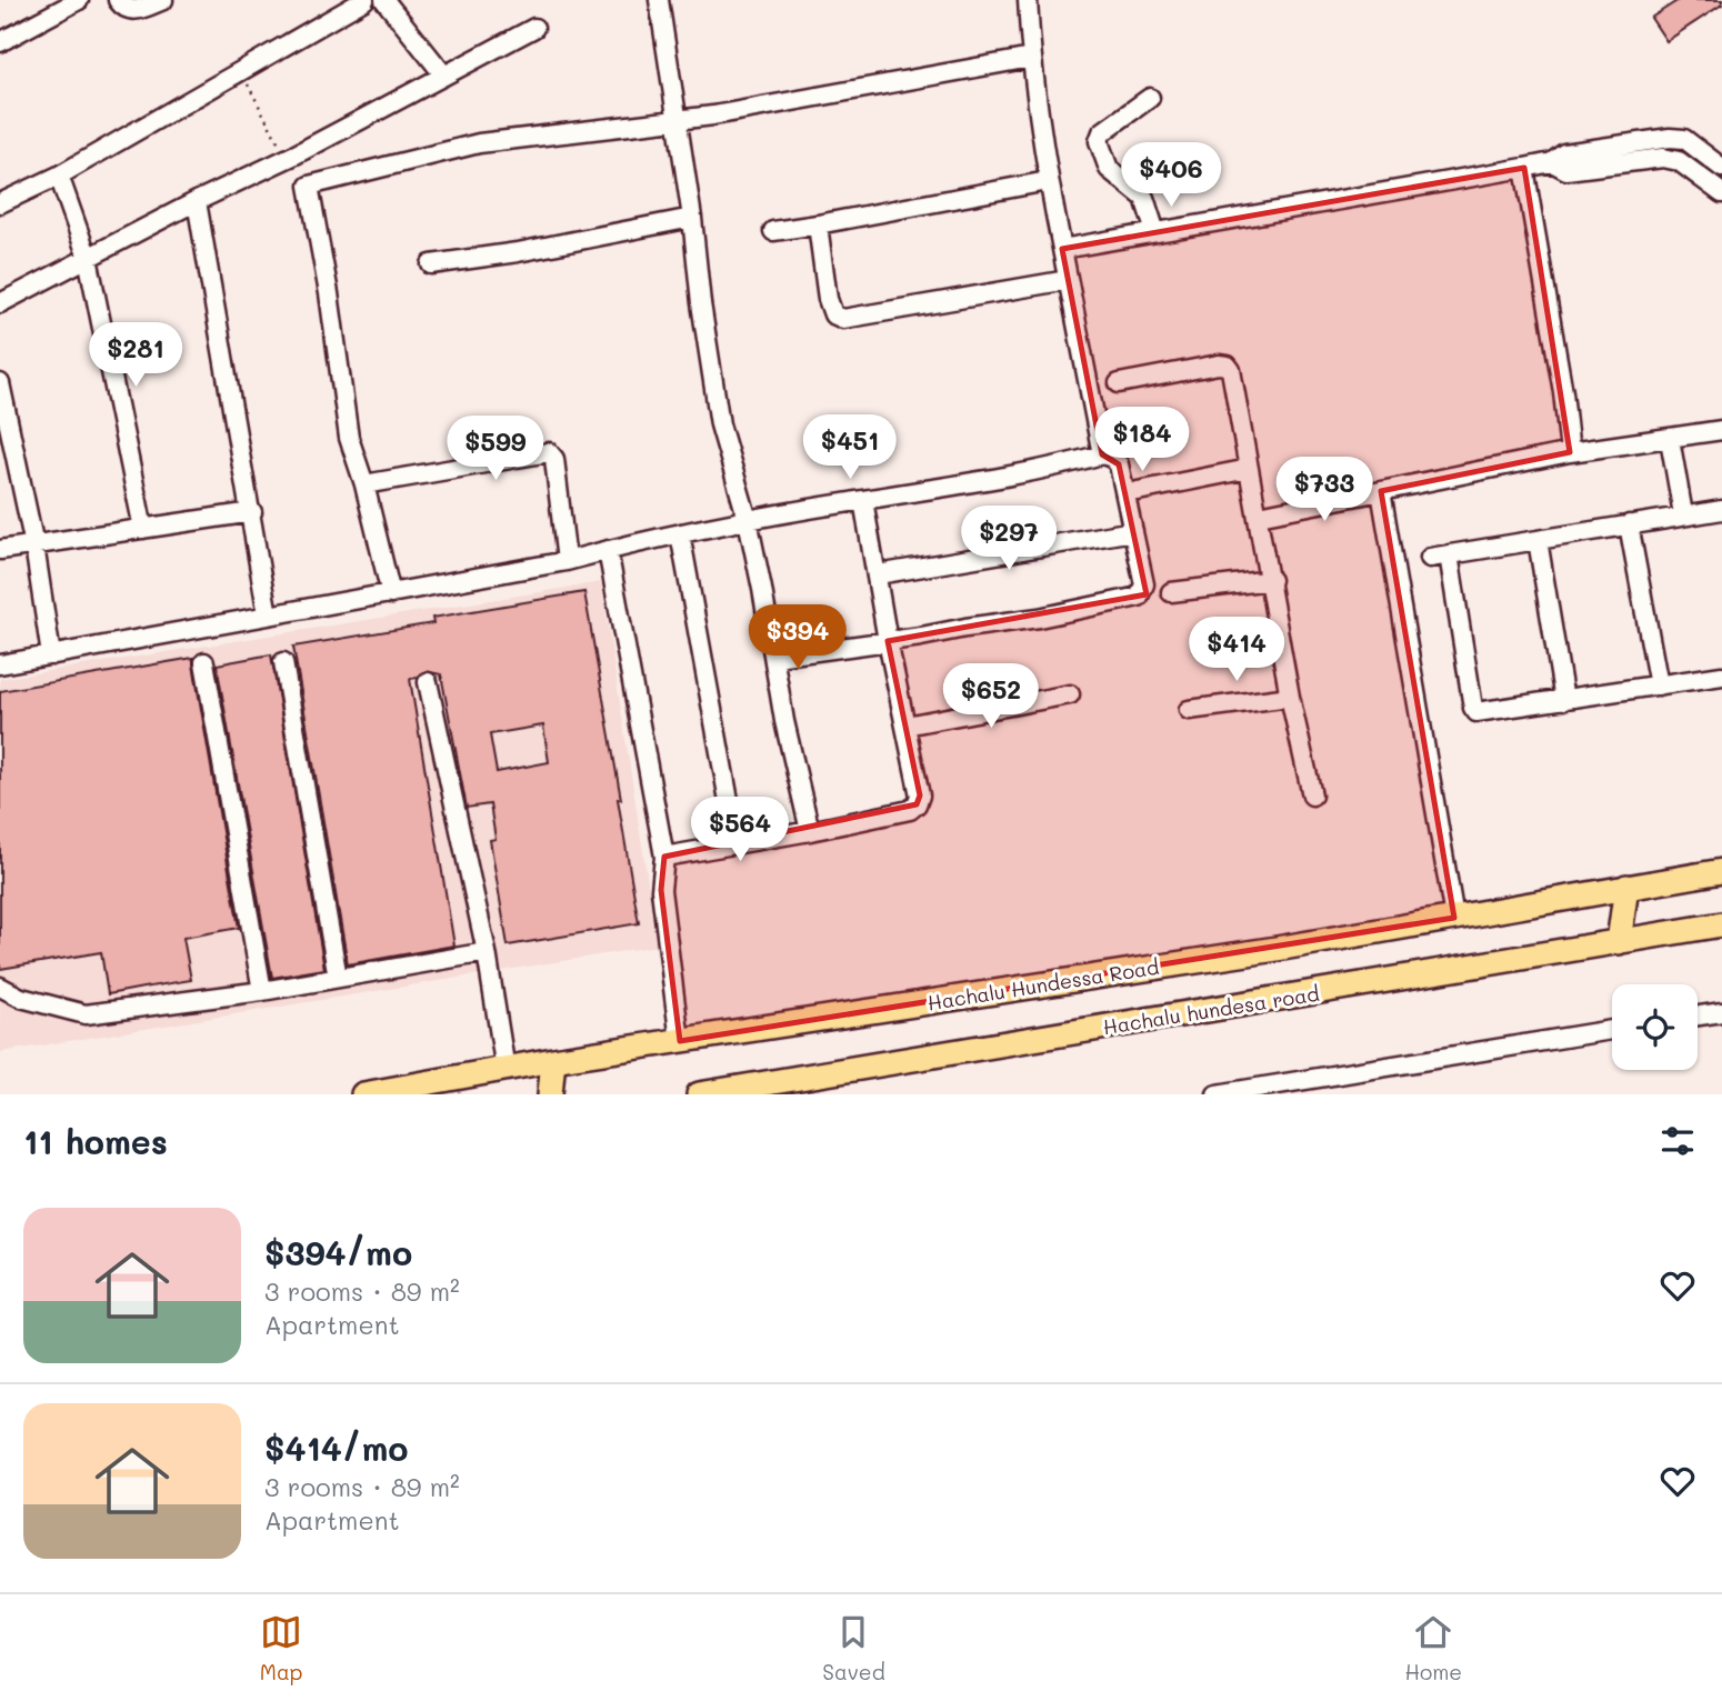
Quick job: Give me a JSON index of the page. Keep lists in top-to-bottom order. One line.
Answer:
{"streets":{"main road":["Hachalu Hundessa Road","Hachalu hundesa road"]},"page":{"price":["$406","$281","$184","$451","$599","$733","$297","$394","$414","$652","$564"],"heading":"11 homes","list":[{"name":"$394/mo","note":"3 rooms · 89 m² · Apartment"},{"name":"$414/mo","note":"3 rooms · 89 m² · Apartment"}],"tabs":["Map","Saved","Home"]}}
